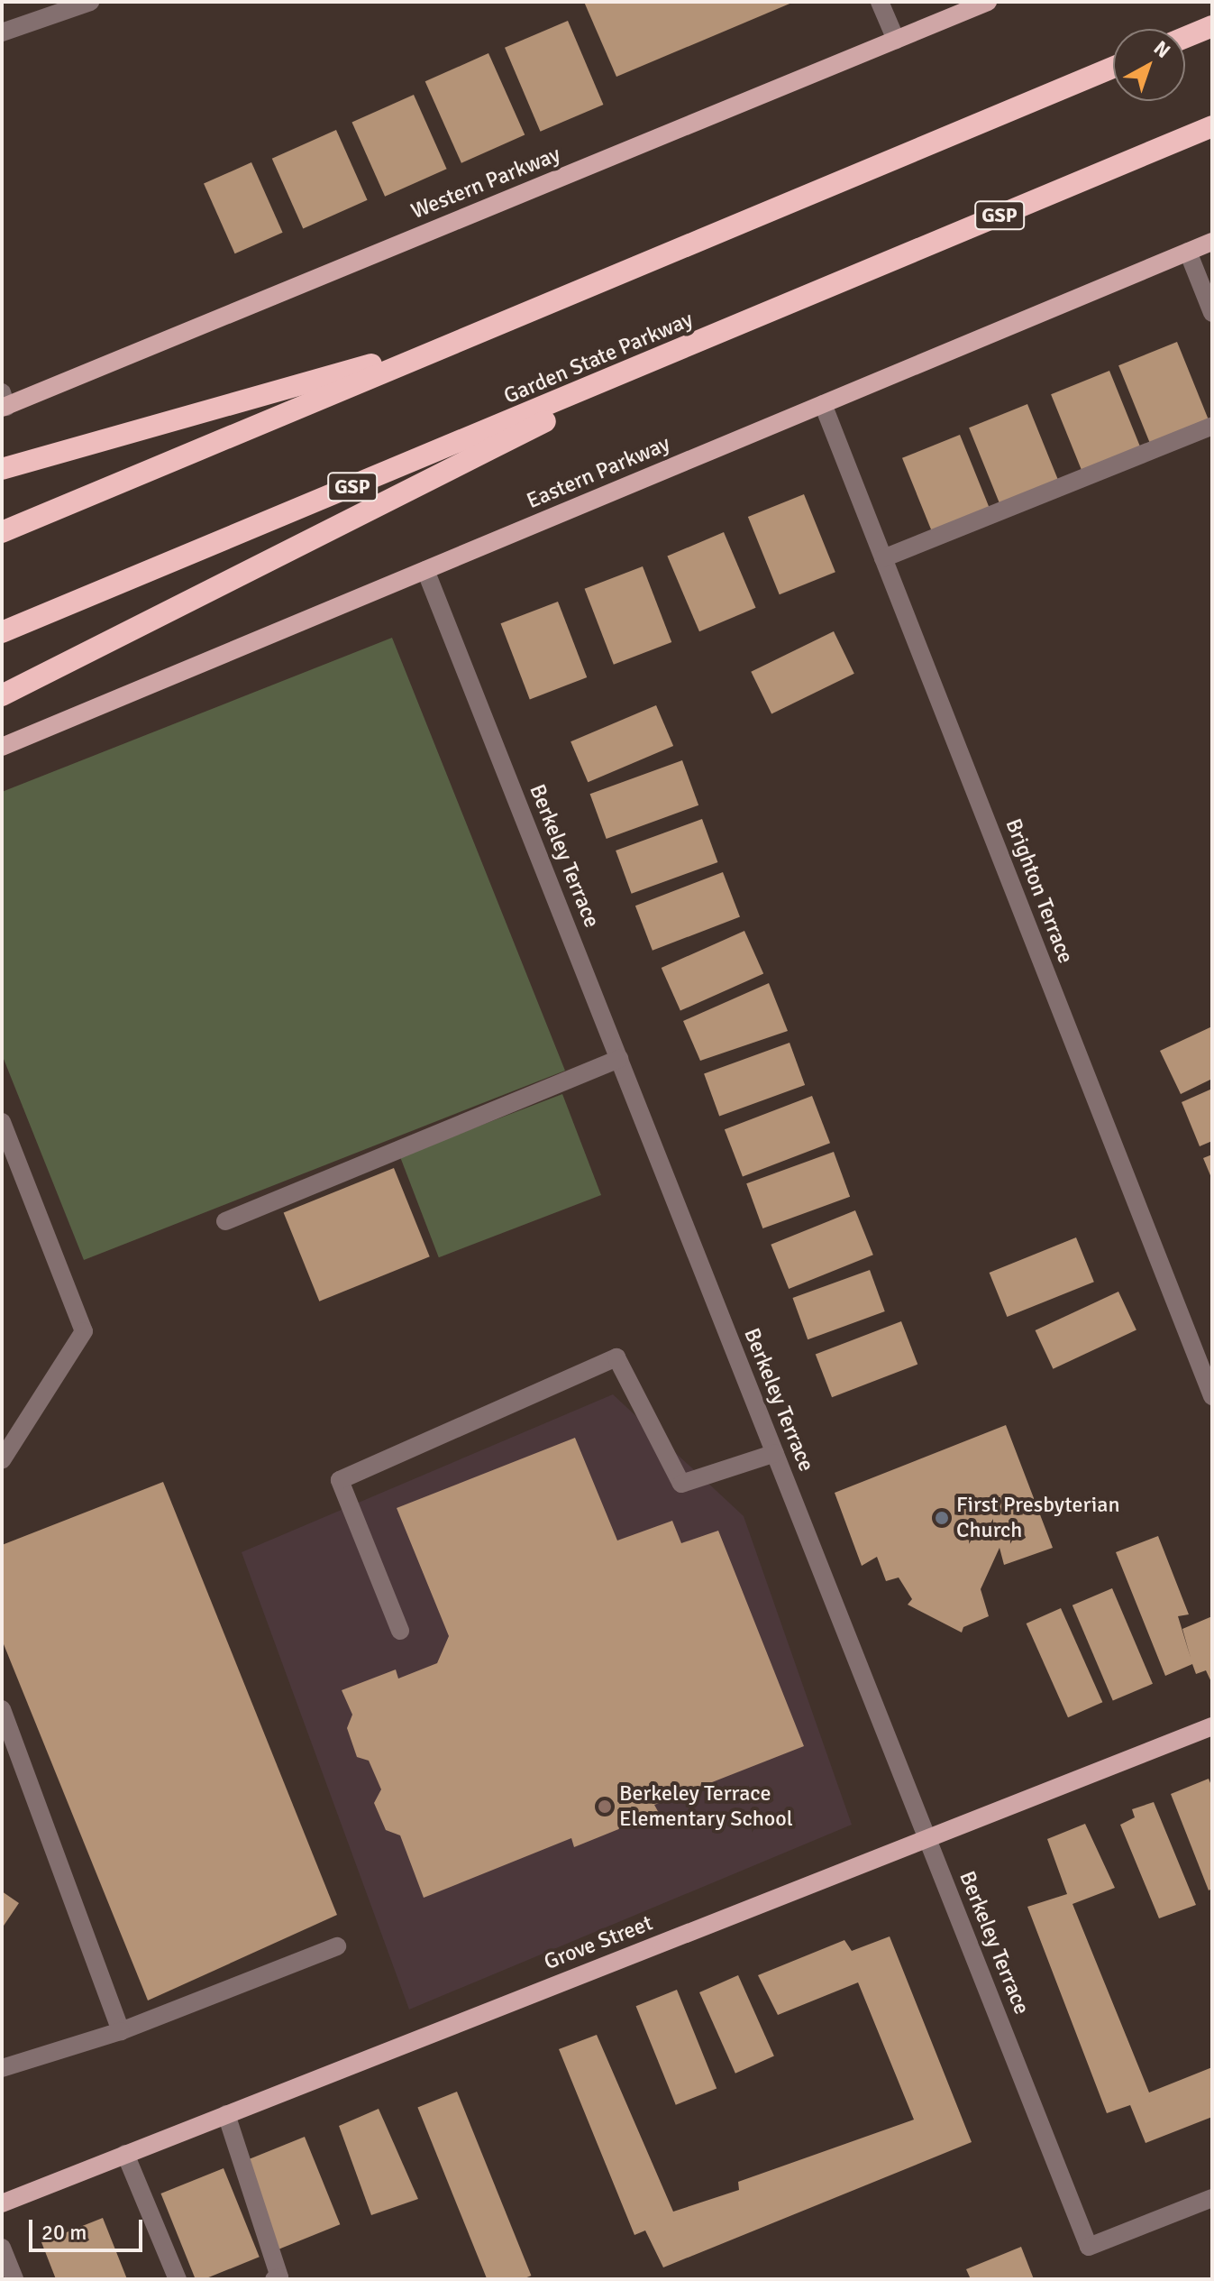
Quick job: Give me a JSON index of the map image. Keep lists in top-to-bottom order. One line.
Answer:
{"streets":{"highway":["GSP","Garden State Parkway"],"main road":["Western Parkway","Eastern Parkway","Grove Street"],"street":["Berkeley Terrace","Brighton Terrace"]},"crossings":[["Eastern Parkway","Berkeley Terrace"],["Eastern Parkway","Brighton Terrace"],["Berkeley Terrace","Grove Street"]],"places":["First Presbyterian Church","Berkeley Terrace Elementary School"],"scale_bar":"20 m","north":"top right"}
